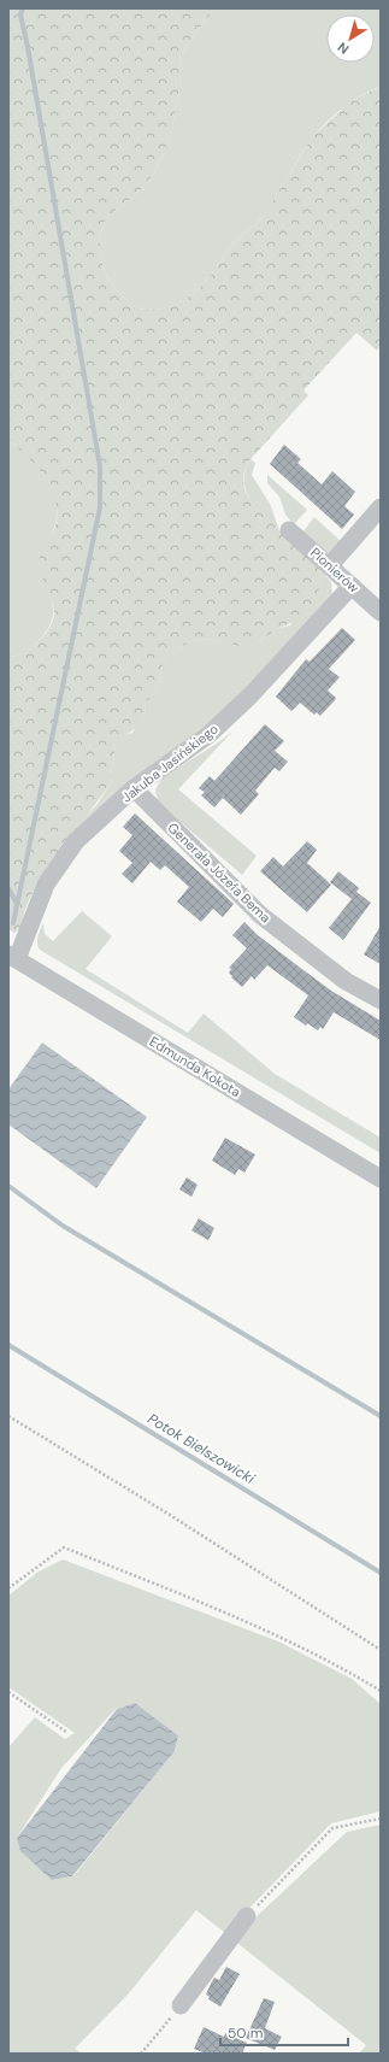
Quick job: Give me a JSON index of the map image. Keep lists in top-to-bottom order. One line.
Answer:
{"streets":{"street":["Pionierów","Jakuba Jasińskiego","Generała Józefa Bema","Edmunda Kokota"]},"crossings":[["Pionierów","Jakuba Jasińskiego"],["Jakuba Jasińskiego","Generała Józefa Bema"],["Jakuba Jasińskiego","Edmunda Kokota"]],"water":["Potok Bielszowicki"],"scale_bar":"50 m","north":"bottom left"}
